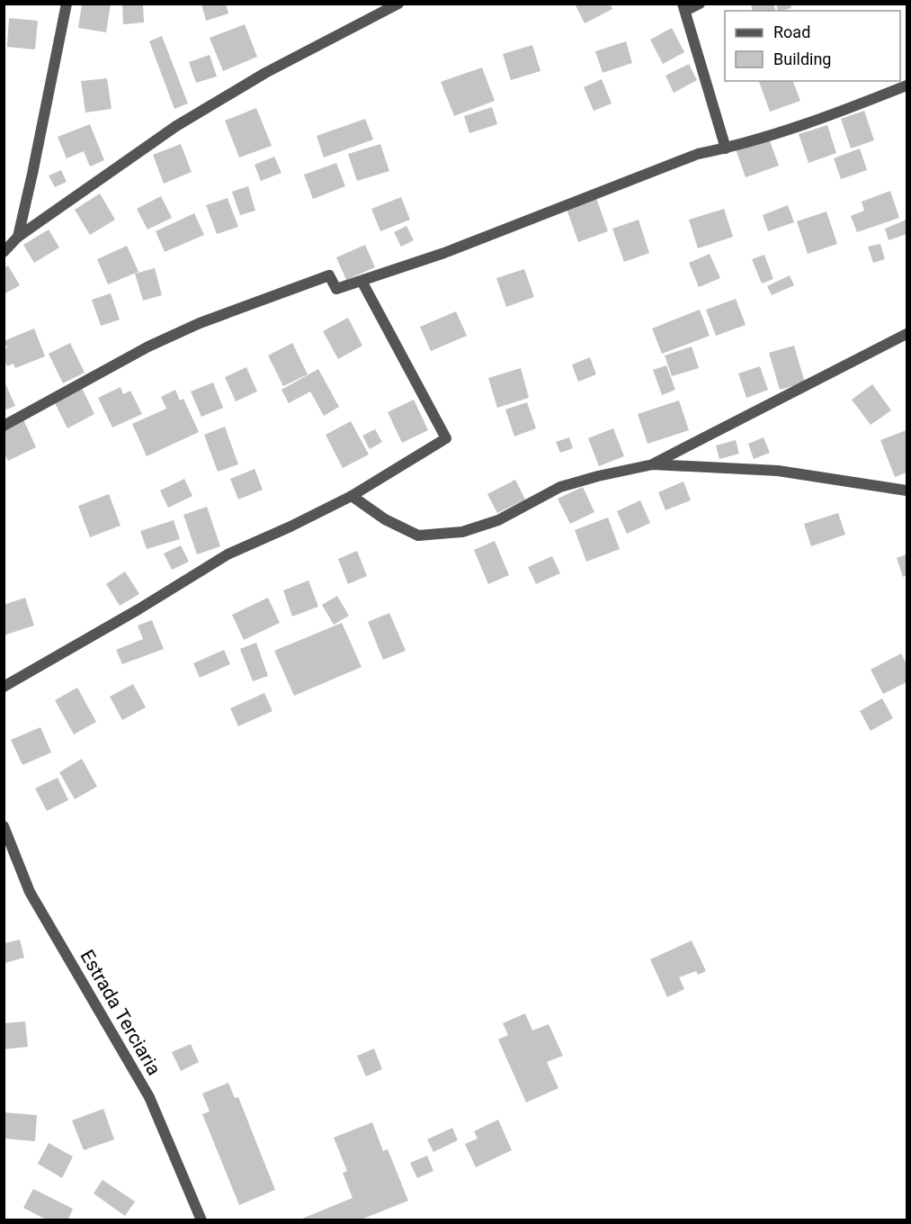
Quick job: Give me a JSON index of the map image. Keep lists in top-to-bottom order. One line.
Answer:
{"streets":{"street":["Estrada Terciaria"]},"legend":["Road","Building"]}
